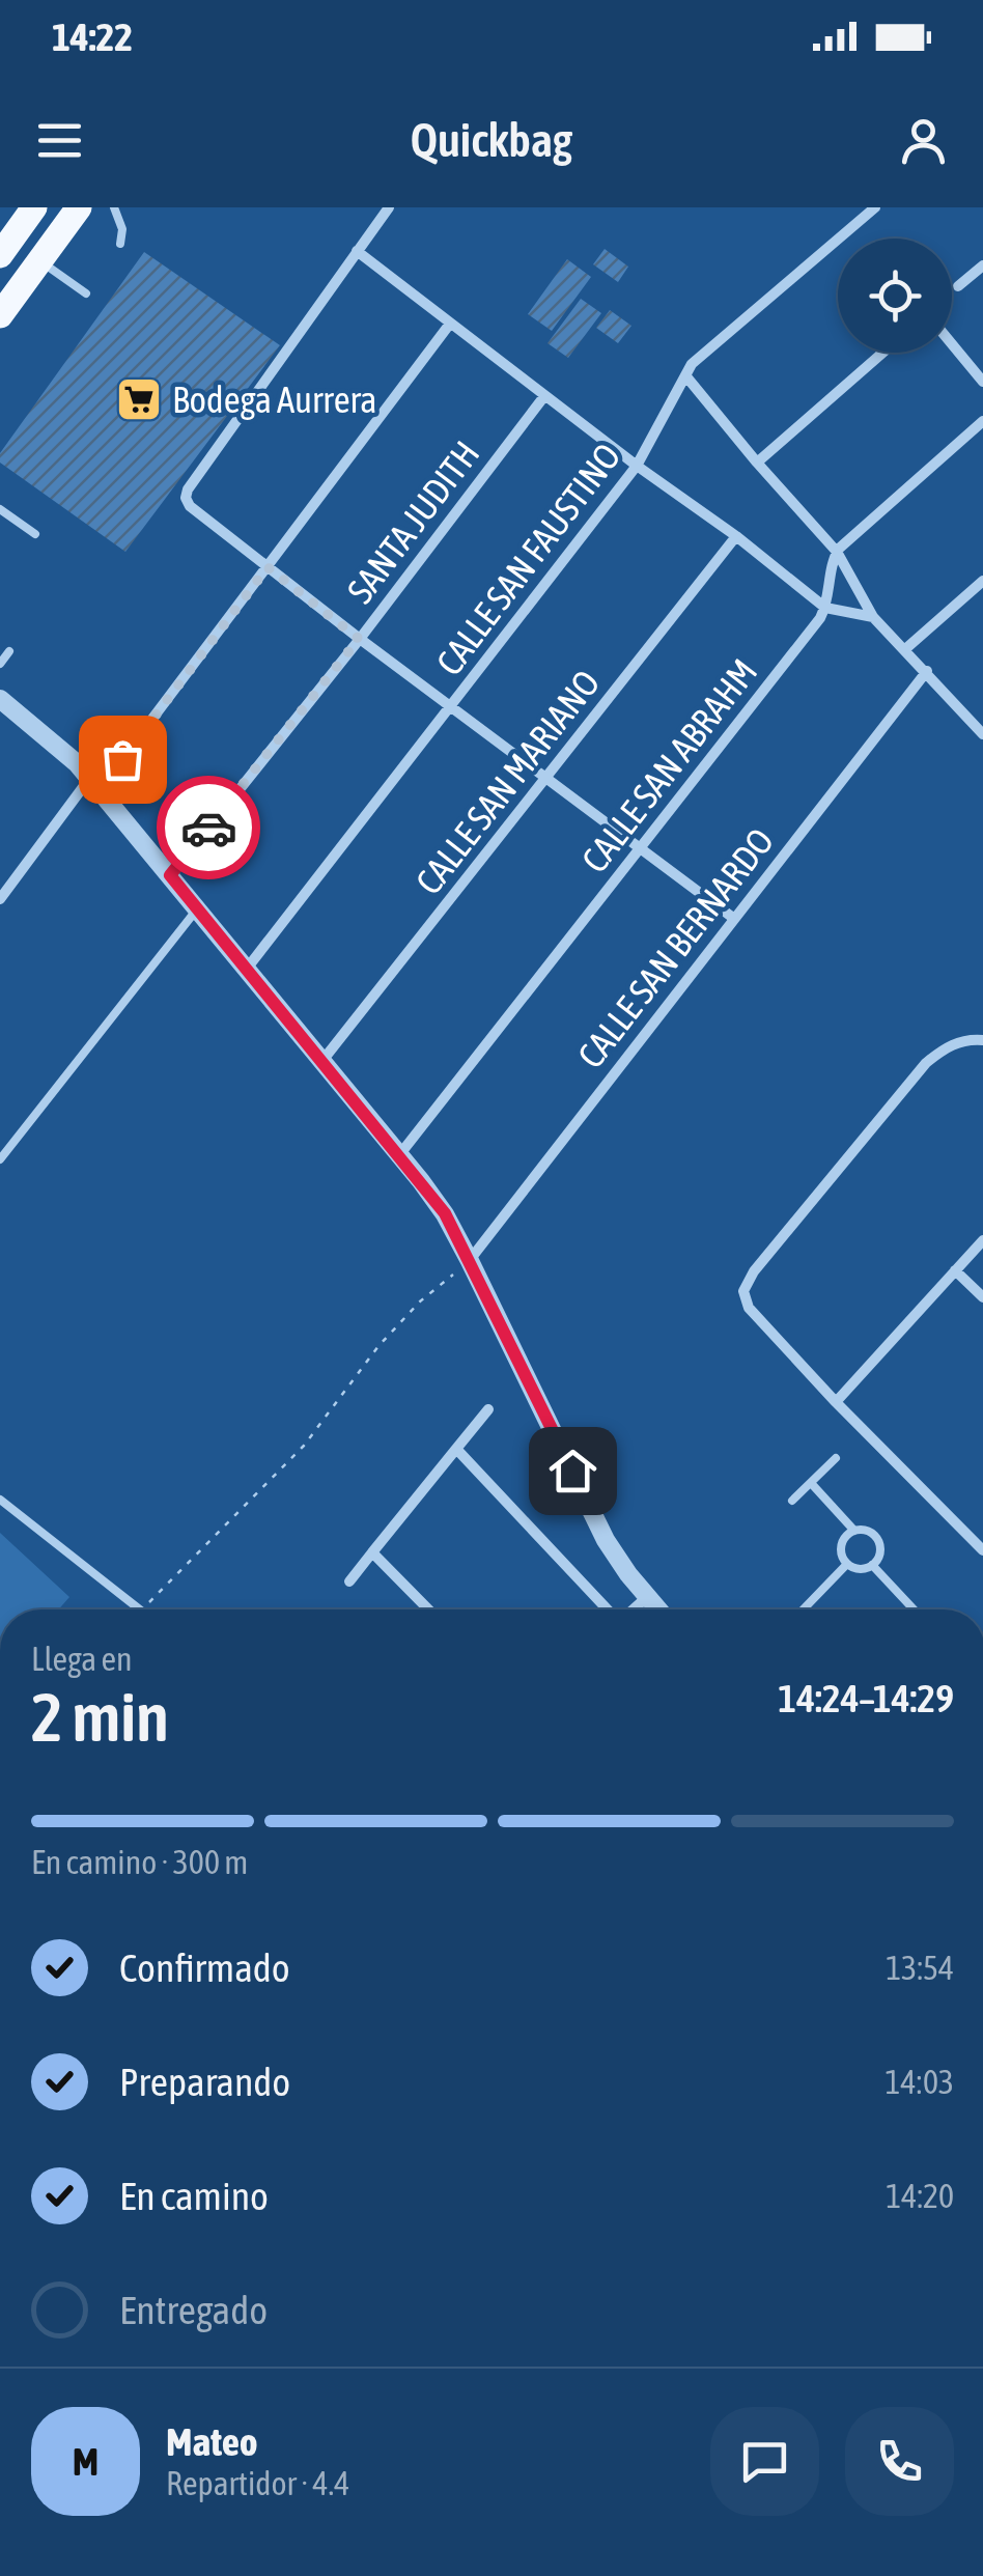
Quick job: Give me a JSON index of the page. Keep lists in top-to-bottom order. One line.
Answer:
{"streets":{"street":["SANTA JUDITH","CALLE SAN FAUSTINO","CALLE SAN ABRAHM","CALLE SAN MARIANO","CALLE SAN BERNARDO"]},"places":{"supermarket":["Bodega Aurrera"]},"page":{"status":"14:22","header":"Quickbag","heading":["2 min","Llega en","14:24–14:29"],"panel":["Mateo","Repartidor · 4.4"],"bar":"En camino · 300 m","list":[["Confirmado","13:54"],["Preparando","14:03"],["En camino","14:20"],"Entregado"],"round":"M"}}
